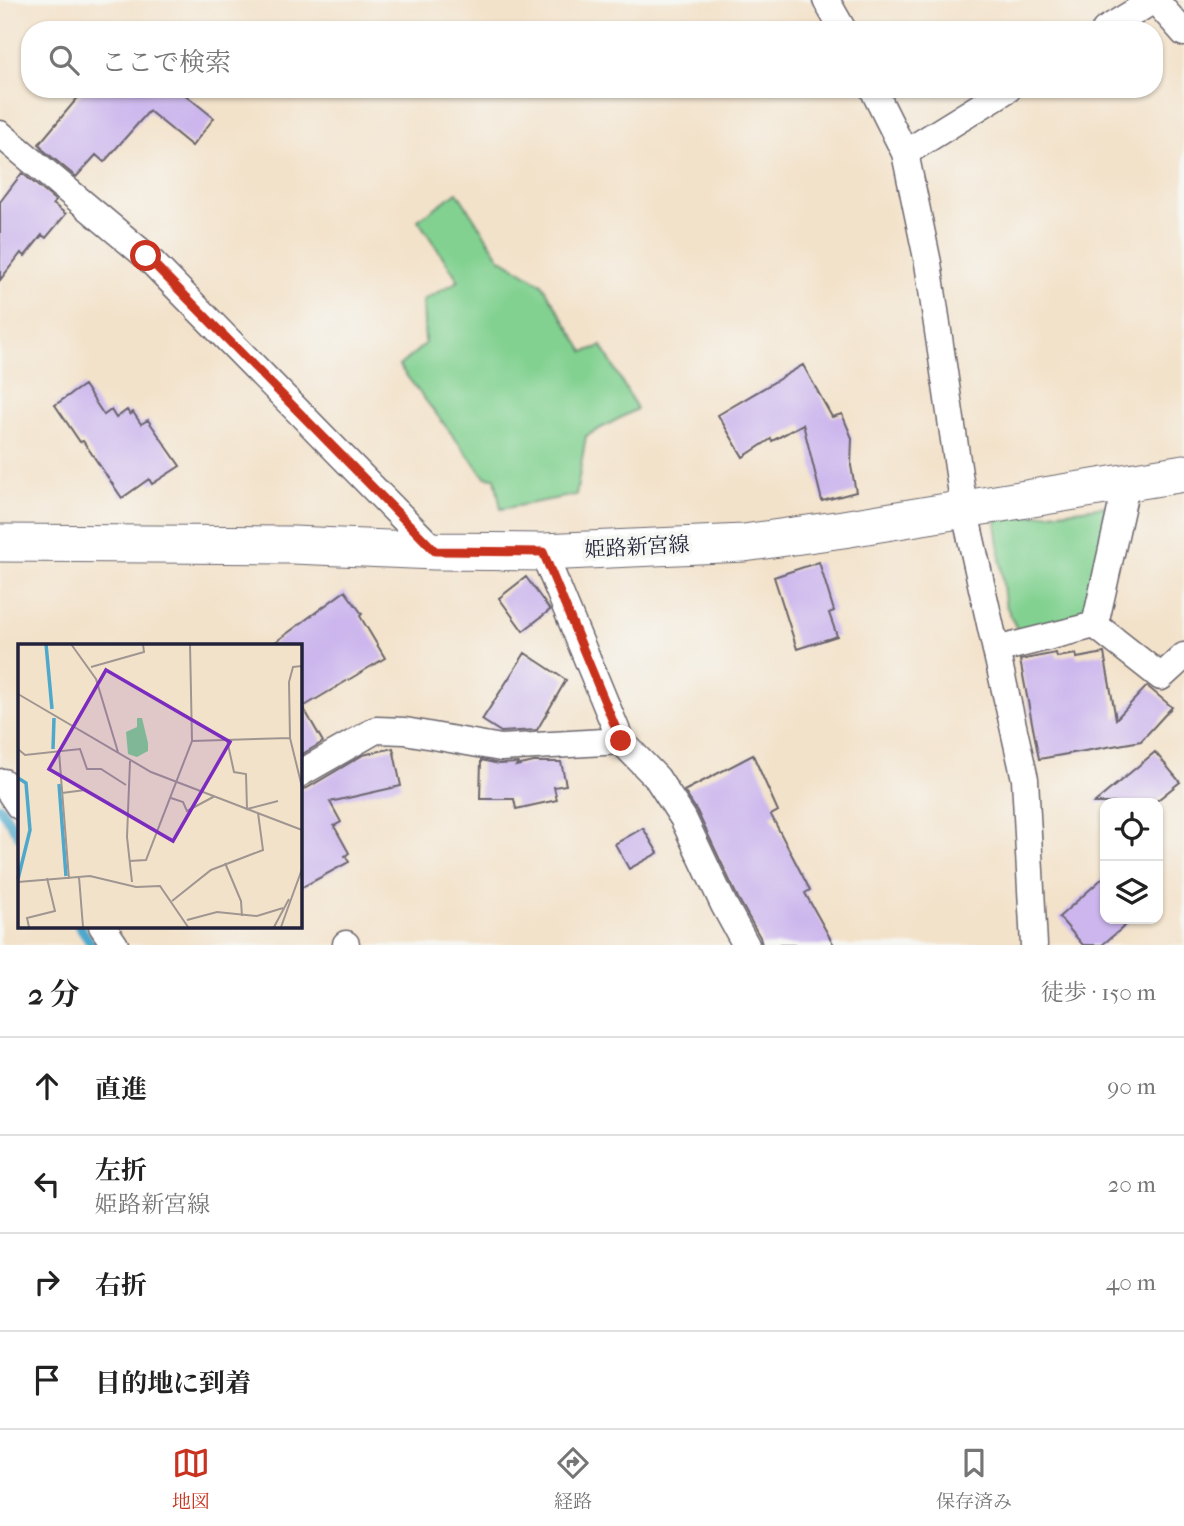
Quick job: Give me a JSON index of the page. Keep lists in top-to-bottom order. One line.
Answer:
{"streets":{"main road":["姫路新宮線"]},"page":{"search":"ここで検索","heading":["2 分","徒歩 · 150 m"],"list":[["直進","90 m"],["左折","姫路新宮線","20 m"],["右折","40 m"],"目的地に到着"],"nav":["地図","経路","保存済み"]}}
